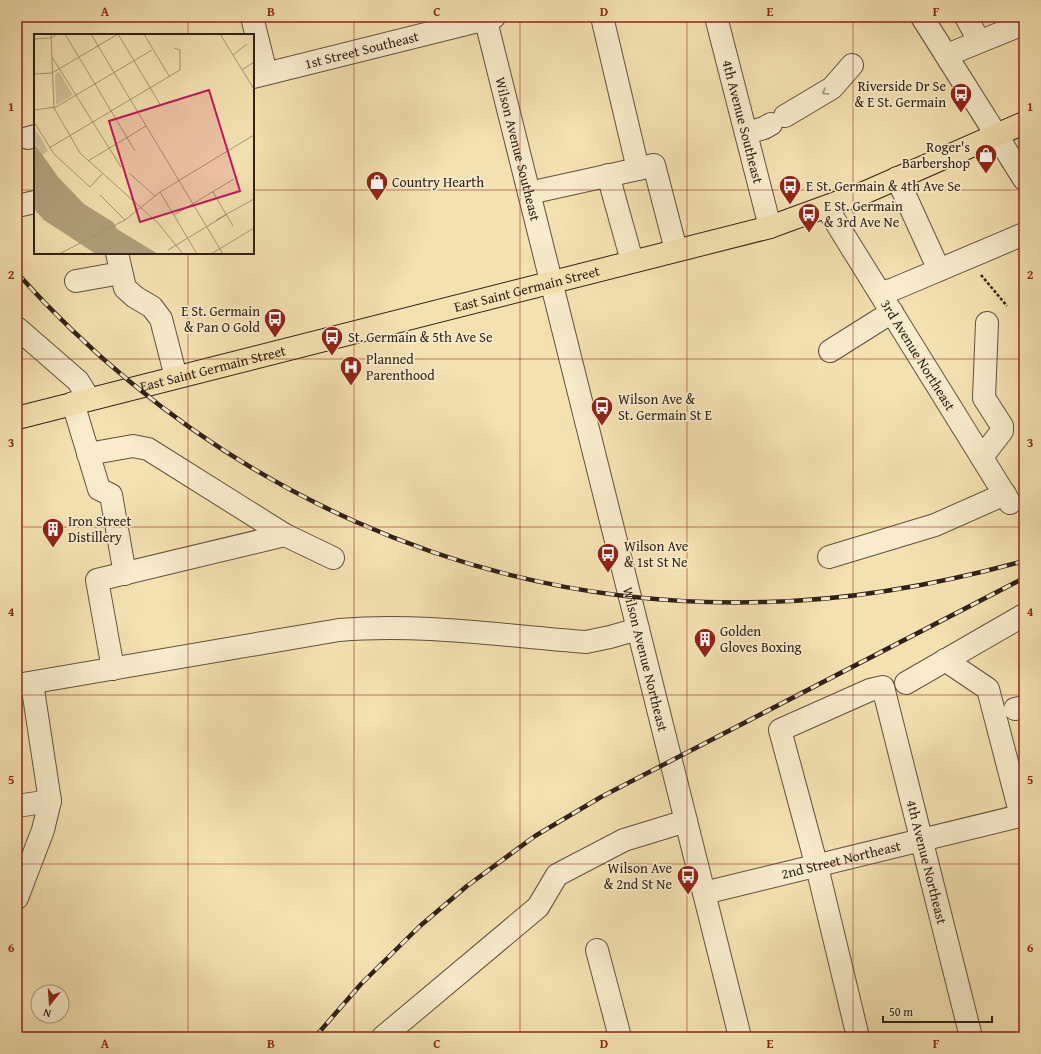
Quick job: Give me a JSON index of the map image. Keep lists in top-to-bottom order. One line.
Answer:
{"streets":{"main road":["East Saint Germain Street"],"street":["1st Street Southeast","4th Avenue Southeast","Wilson Avenue Southeast","3rd Avenue Northeast","Wilson Avenue Northeast","2nd Street Northeast","4th Avenue Northeast"]},"crossings":[["1st Street Southeast","Wilson Avenue Southeast"],["4th Avenue Southeast","East Saint Germain Street"],["Wilson Avenue Southeast","East Saint Germain Street"],["Wilson Avenue Southeast","Wilson Avenue Northeast"],["East Saint Germain Street","3rd Avenue Northeast"],["East Saint Germain Street","Wilson Avenue Northeast"],["Wilson Avenue Northeast","2nd Street Northeast"],["2nd Street Northeast","4th Avenue Northeast"]],"places":{"bus stop":["Riverside Dr Se & E St. Germain","E St. Germain & 4th Ave Se","E St. Germain & 3rd Ave Ne","E St. Germain & Pan O Gold","St. Germain & 5th Ave Se","Wilson Ave & St. Germain St E","Wilson Ave & 1st St Ne","Wilson Ave & 2nd St Ne"],"shop":["Roger's Barbershop","Country Hearth"],"hospital":["Planned Parenthood"],"building":["Iron Street Distillery","Golden Gloves Boxing"]},"scale_bar":"50 m","north":"bottom","grid":{"columns":["A","B","C","D","E","F"],"rows":["1","2","3","4","5","6"]}}
